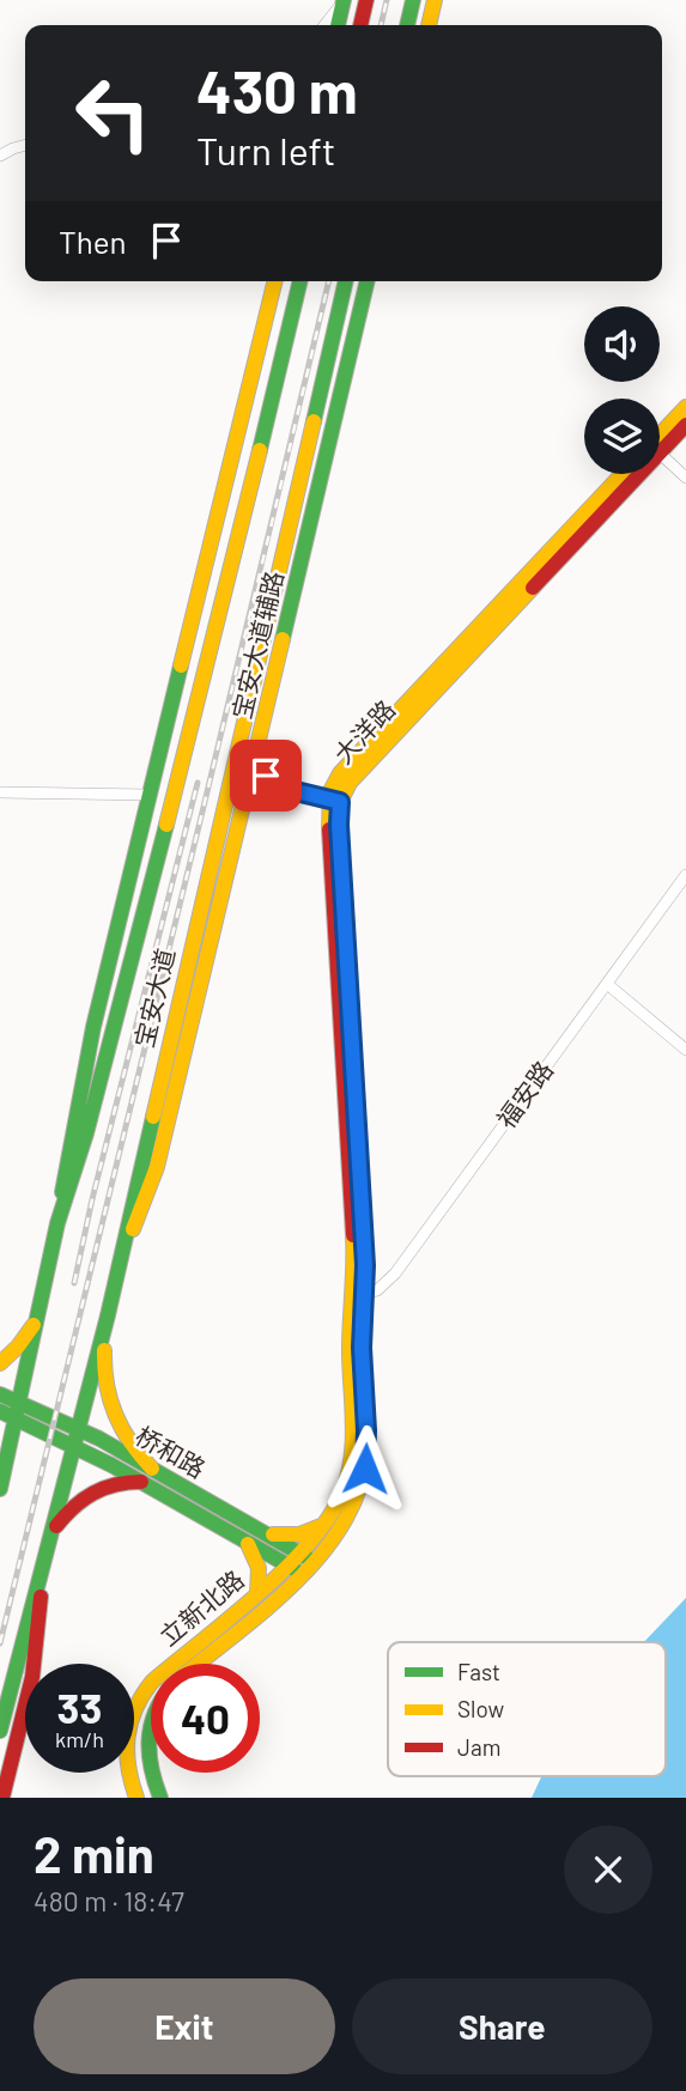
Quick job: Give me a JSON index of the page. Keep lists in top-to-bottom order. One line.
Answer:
{"streets":{"main road":["宝安大道辅路","大洋路","宝安大道","桥和路","立新北路"],"street":["福安路"]},"crossings":[["宝安大道辅路","宝安大道"],["宝安大道","桥和路"],["桥和路","立新北路"]],"legend":["Fast","Slow","Jam"],"page":{"turn":["430 m","Turn left"],"then":"Then","speed":"33 km/h","limit":"40","heading":["2 min","480 m · 18:47"],"buttons":["Exit","Share"]}}
